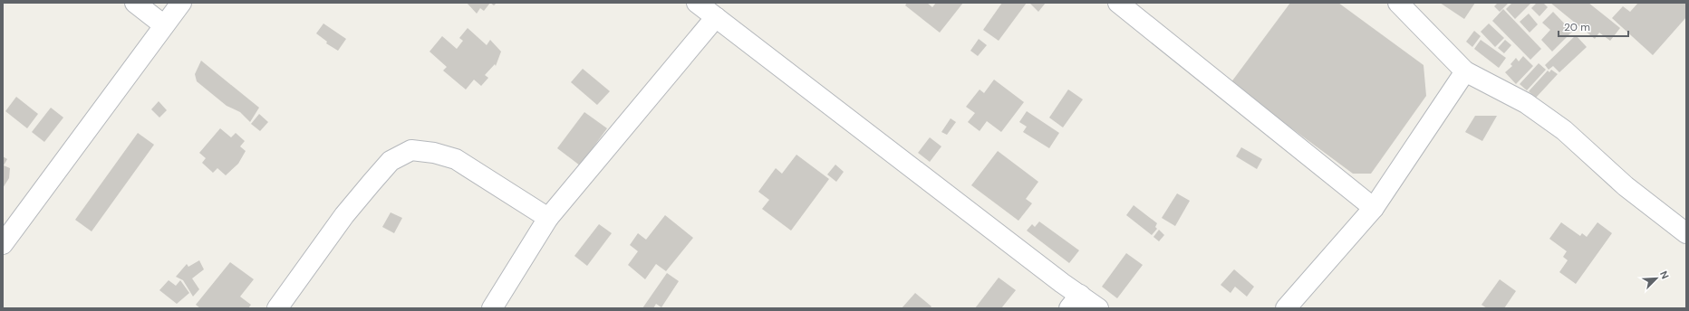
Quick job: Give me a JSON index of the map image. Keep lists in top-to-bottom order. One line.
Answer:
{"scale_bar":"20 m","north":"top right"}
